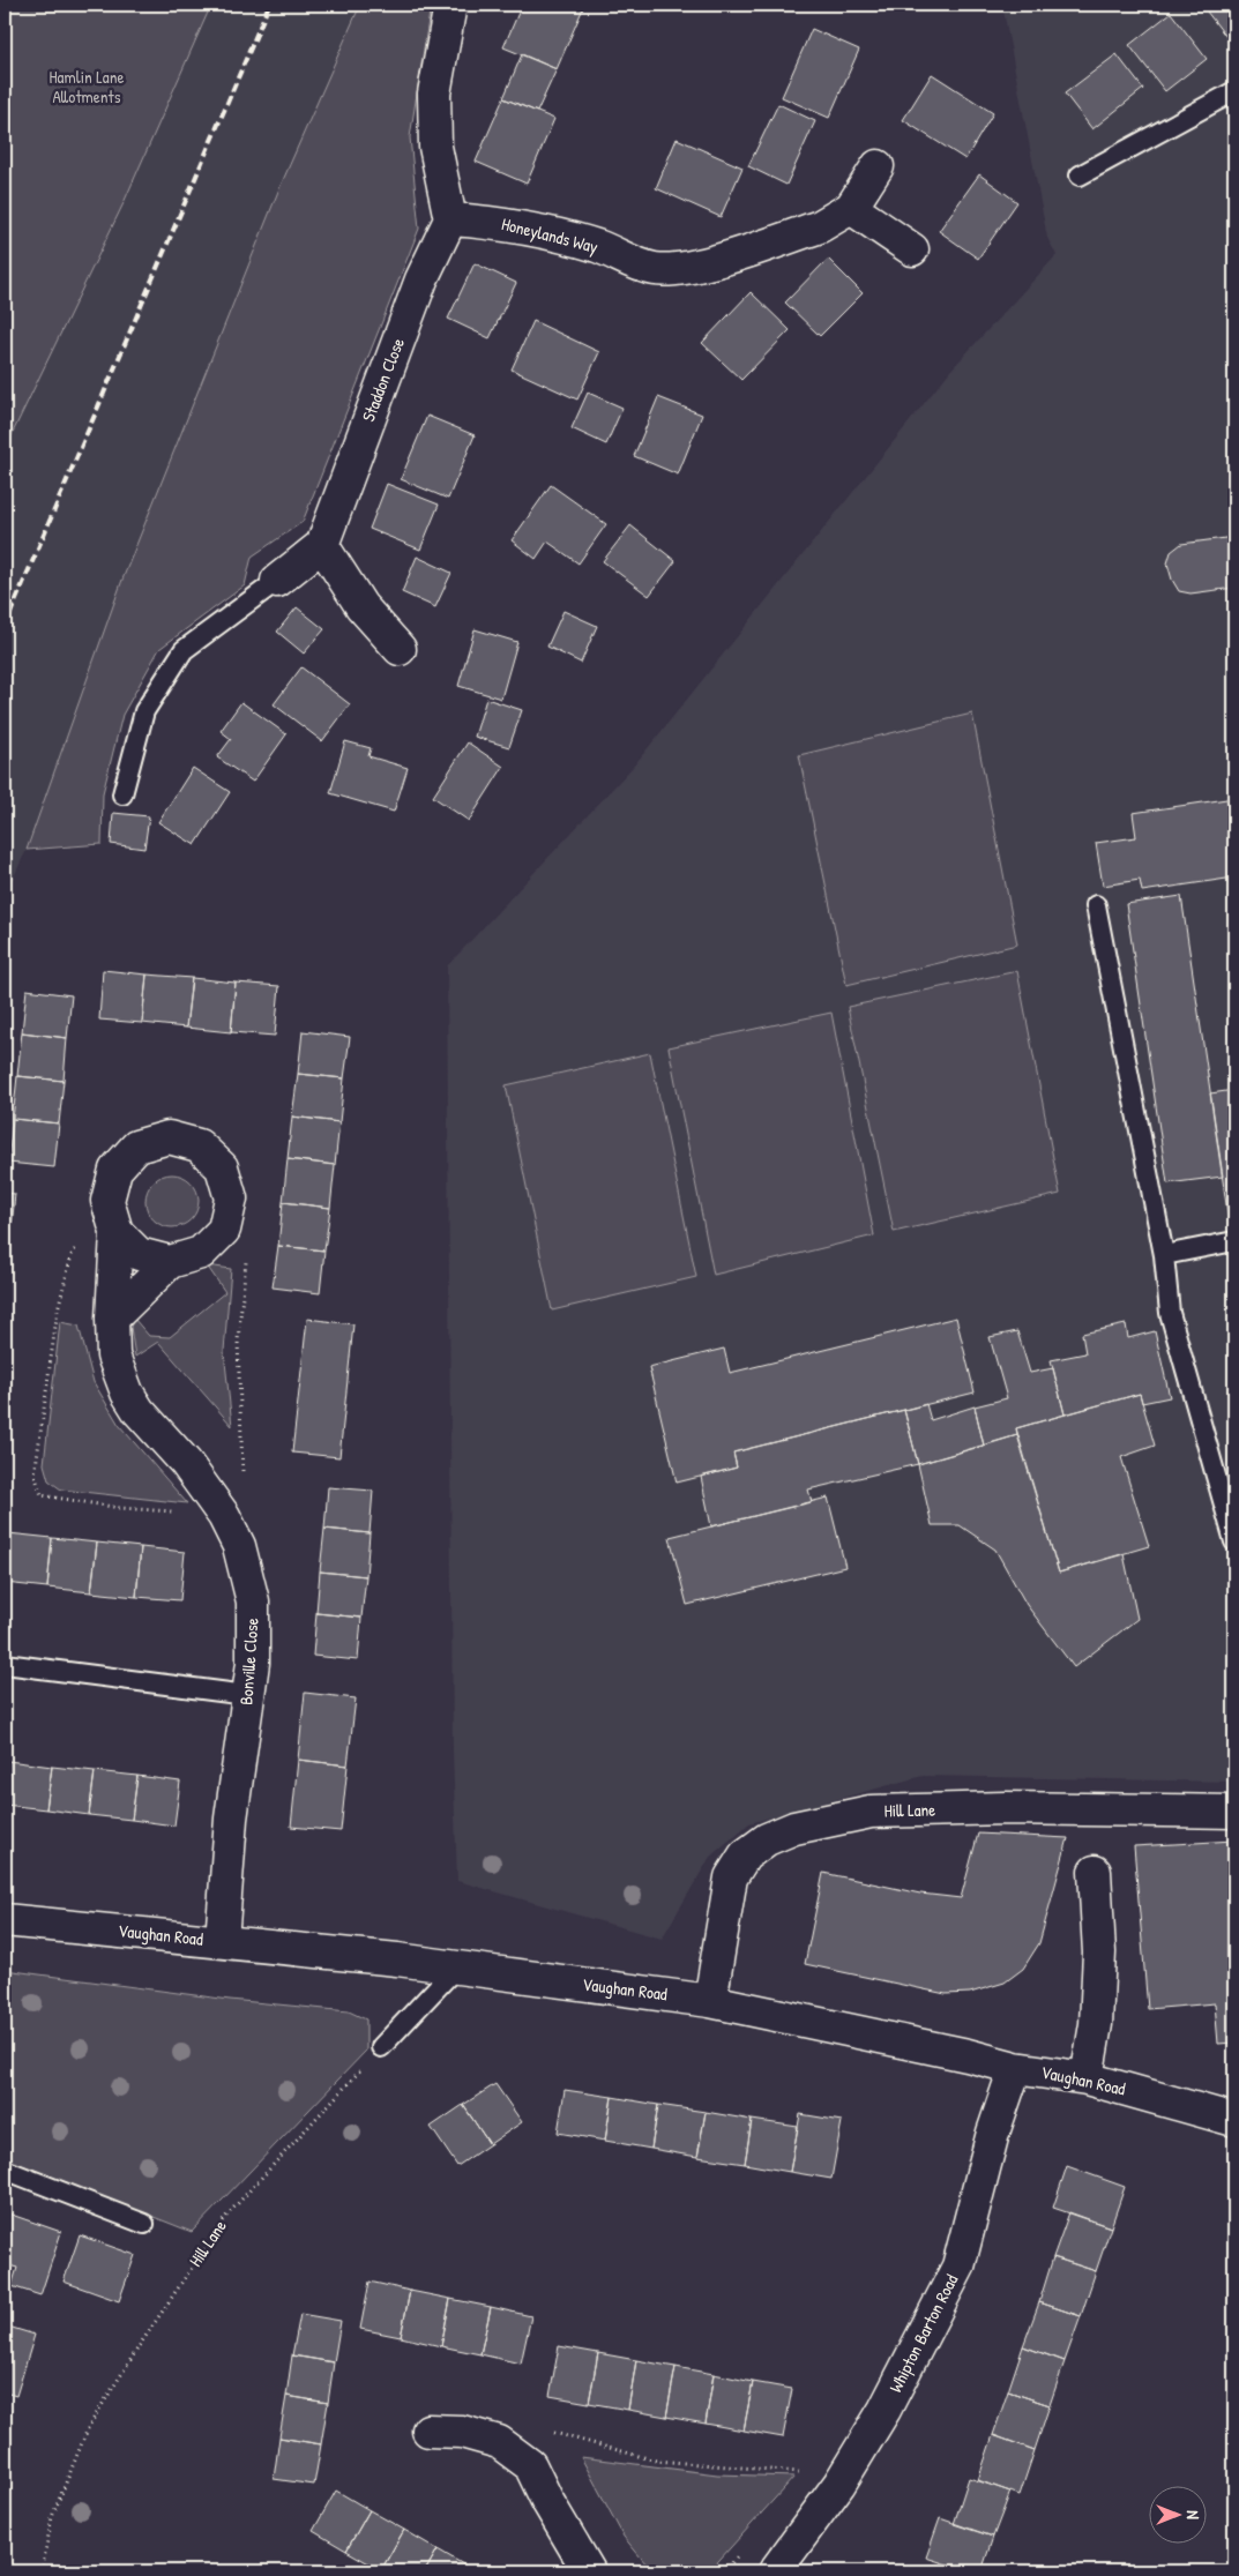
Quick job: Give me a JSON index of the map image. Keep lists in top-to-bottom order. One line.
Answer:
{"streets":{"street":["Honeylands Way","Staddon Close","Bonville Close","Hill Lane","Vaughan Road","Whipton Barton Road"]},"crossings":[["Honeylands Way","Staddon Close"],["Bonville Close","Vaughan Road"],["Hill Lane","Vaughan Road"],["Vaughan Road","Whipton Barton Road"]],"parks":["Hamlin Lane Allotments"],"north":"right"}
